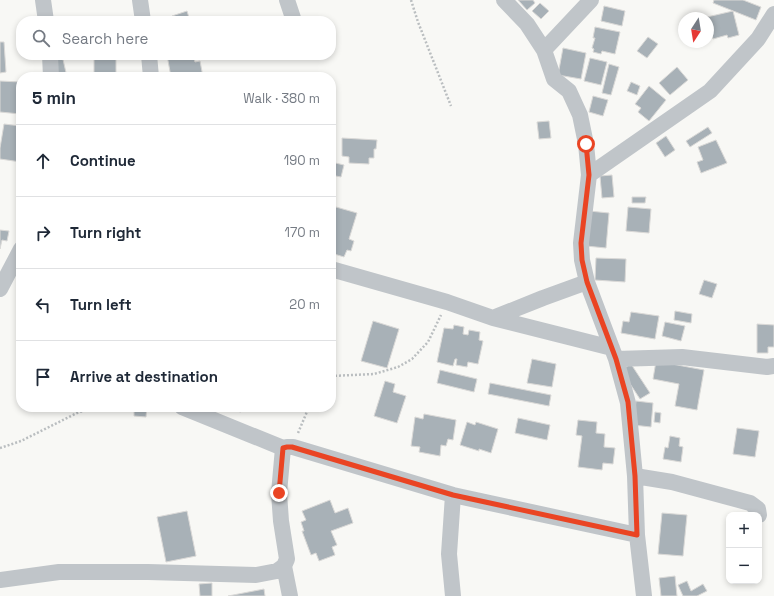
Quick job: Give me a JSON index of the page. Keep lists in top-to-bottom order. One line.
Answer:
{"north":"bottom","page":{"search":"Search here","heading":["5 min","Walk · 380 m"],"list":[["Continue","190 m"],["Turn right","170 m"],["Turn left","20 m"],"Arrive at destination"],"map_buttons":["+","−"]}}
